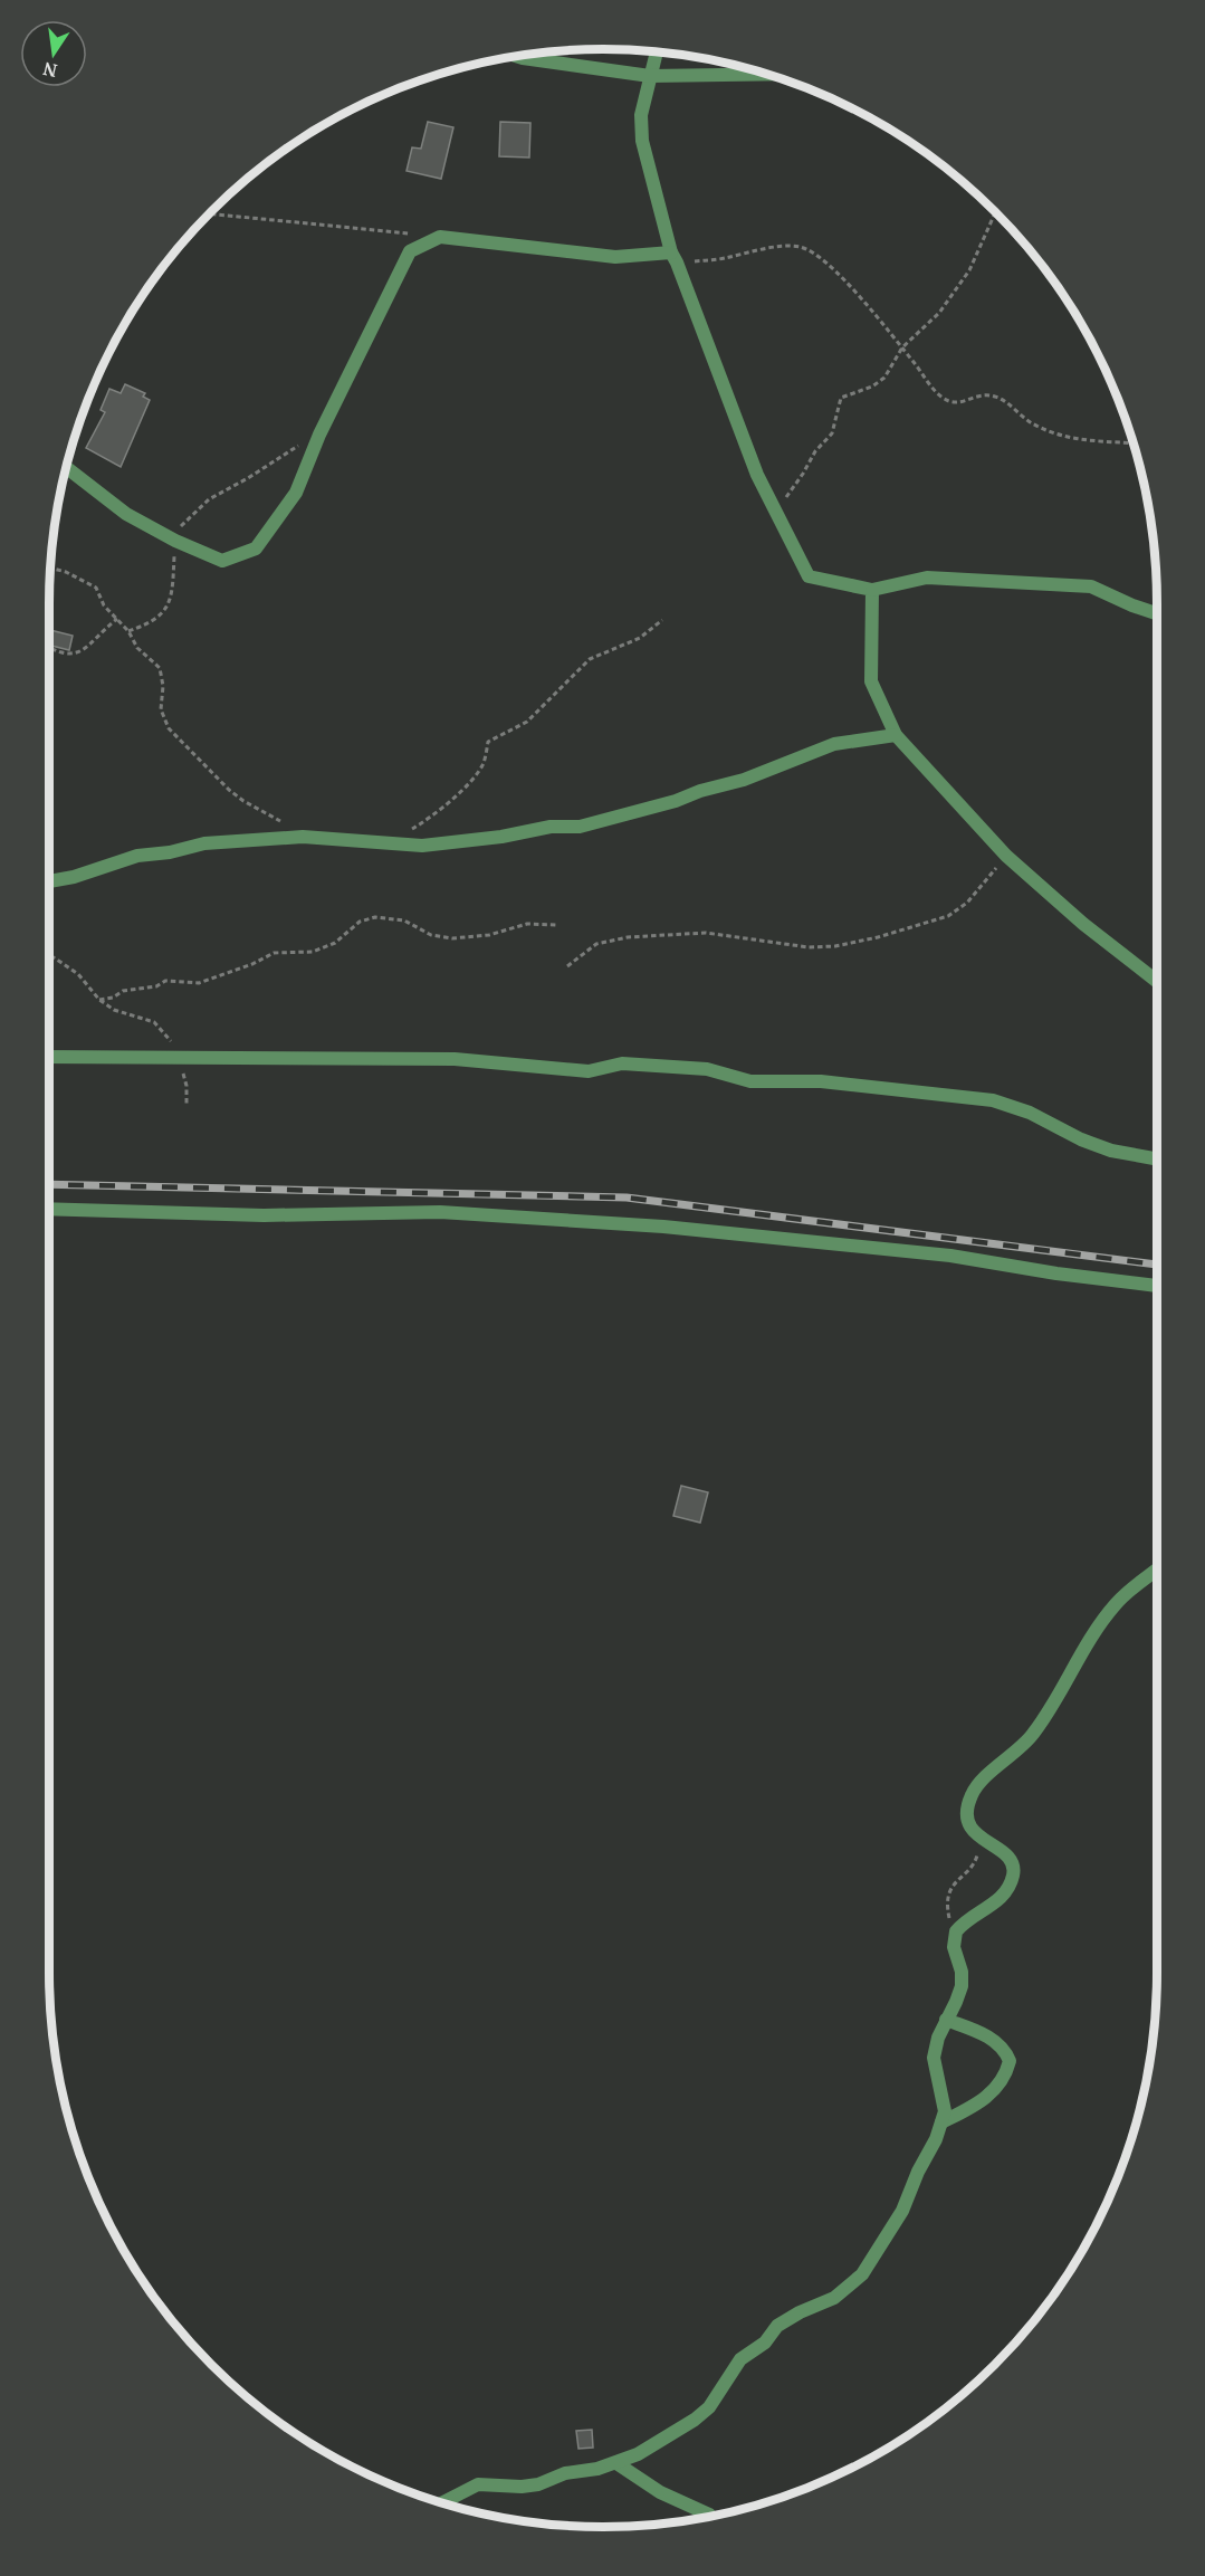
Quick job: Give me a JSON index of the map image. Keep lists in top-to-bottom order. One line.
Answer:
{"north":"bottom"}
